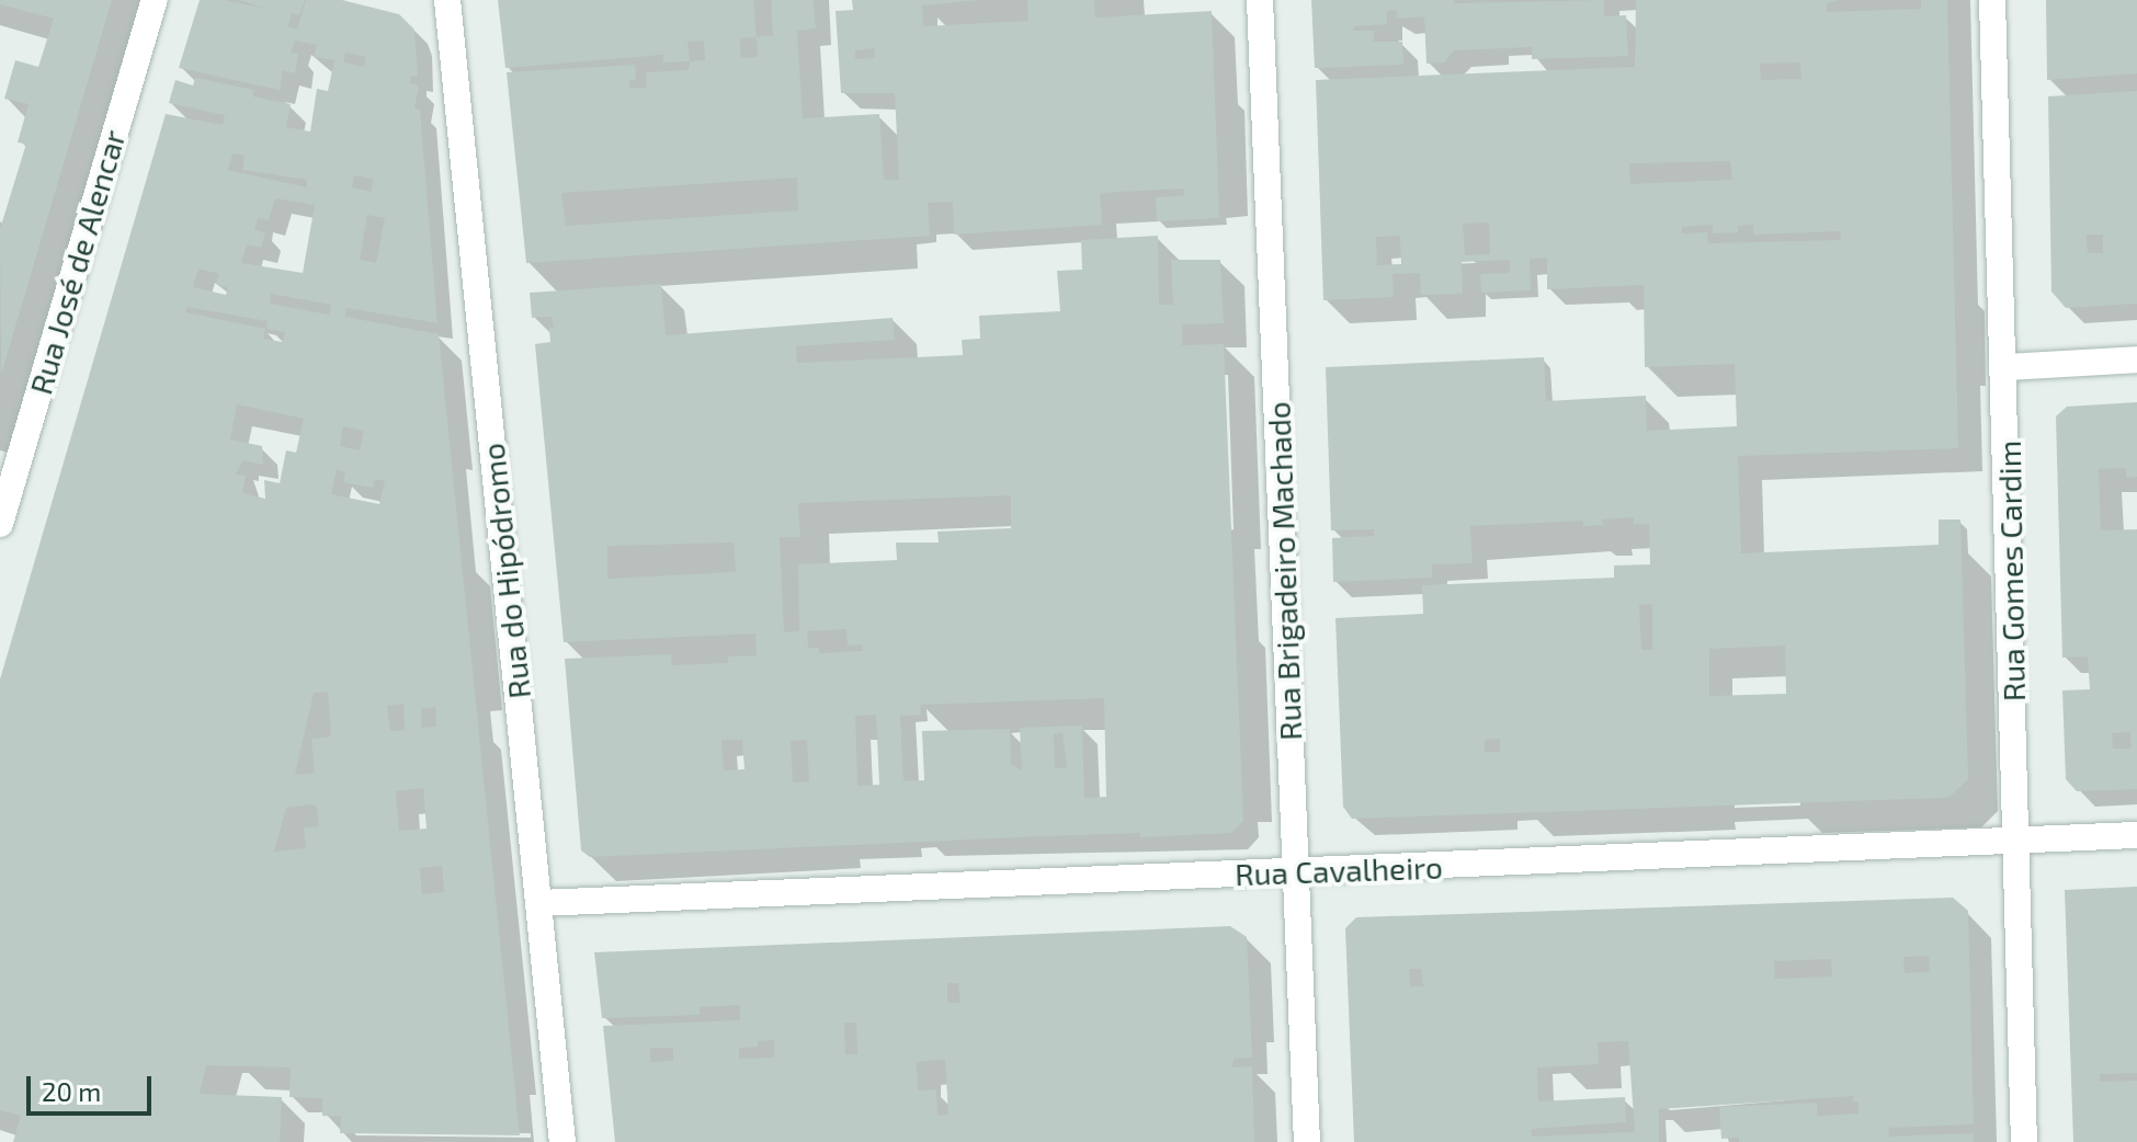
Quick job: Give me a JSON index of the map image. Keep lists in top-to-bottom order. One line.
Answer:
{"streets":{"street":["Rua José de Alencar","Rua do Hipódromo","Rua Brigadeiro Machado","Rua Gomes Cardim","Rua Cavalheiro"]},"crossings":[["Rua do Hipódromo","Rua Cavalheiro"],["Rua Brigadeiro Machado","Rua Cavalheiro"],["Rua Gomes Cardim","Rua Cavalheiro"]],"scale_bar":"20 m"}
